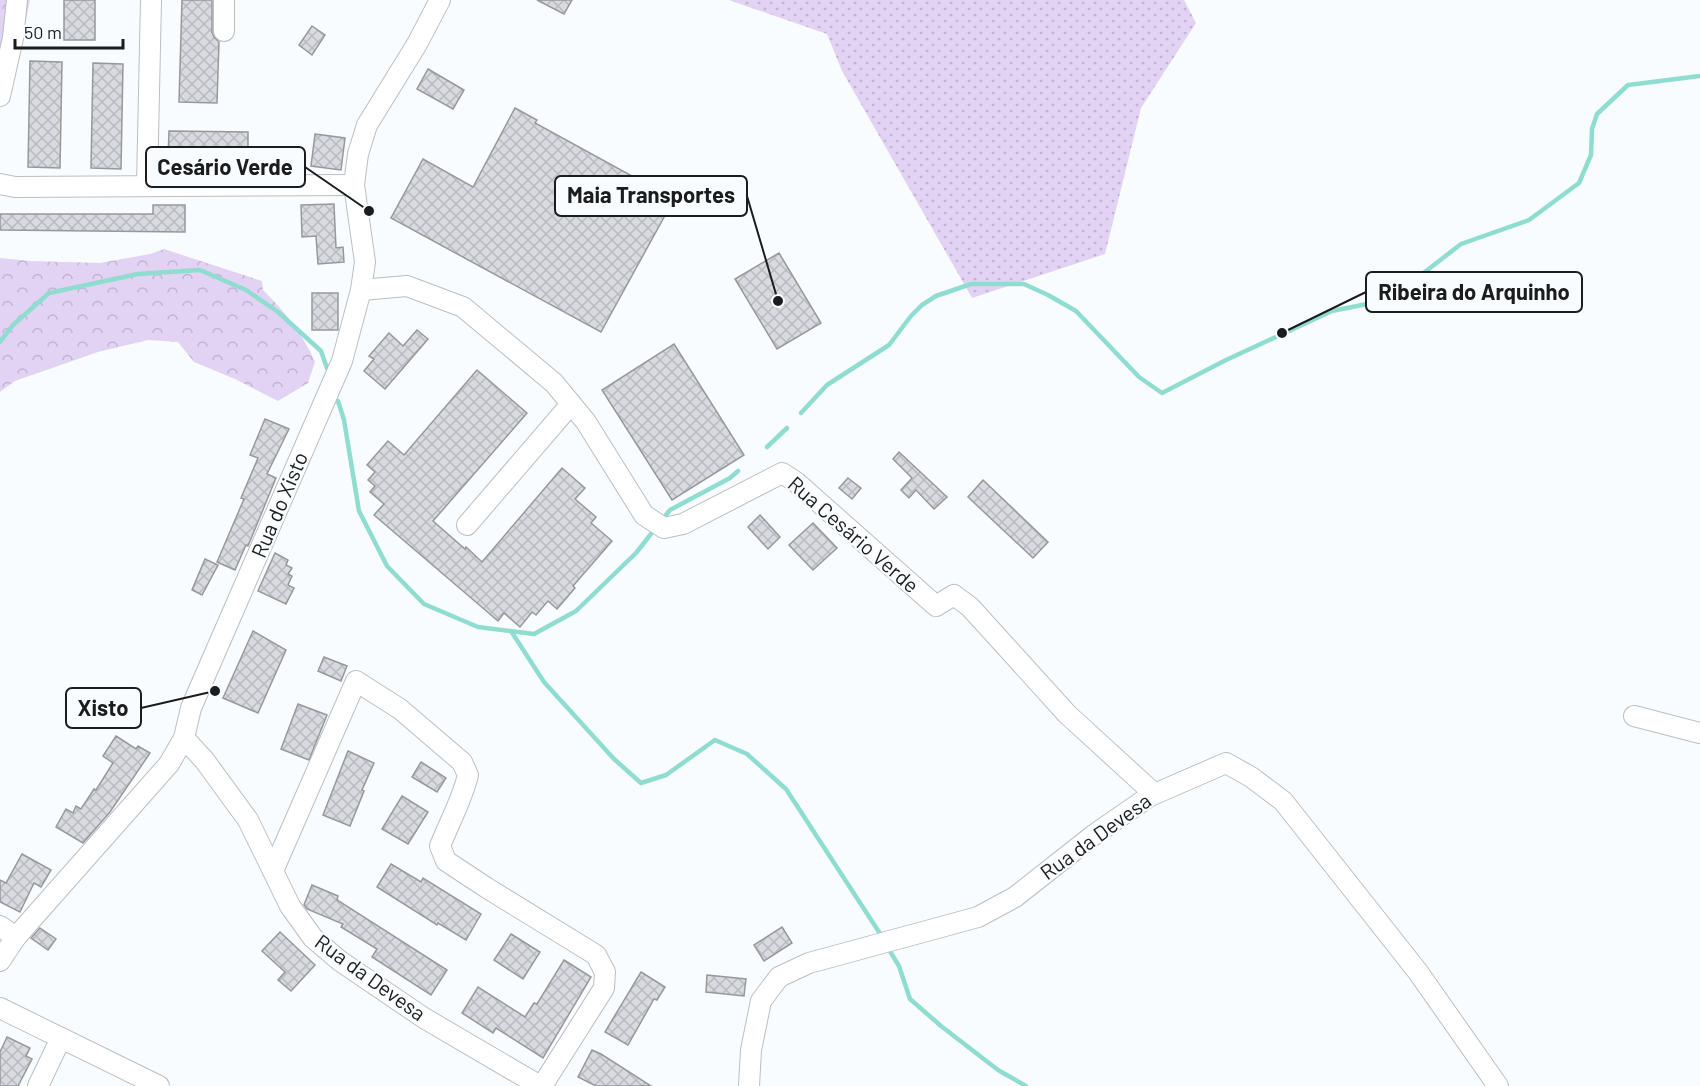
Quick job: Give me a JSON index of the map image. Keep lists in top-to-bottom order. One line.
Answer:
{"streets":{"street":["Rua do Xisto","Rua Cesário Verde","Rua da Devesa"]},"crossings":[["Rua do Xisto","Rua Cesário Verde"],["Rua do Xisto","Rua da Devesa"],["Rua Cesário Verde","Rua da Devesa"]],"places":["Cesário Verde","Maia Transportes","Ribeira do Arquinho","Xisto"],"scale_bar":"50 m"}
